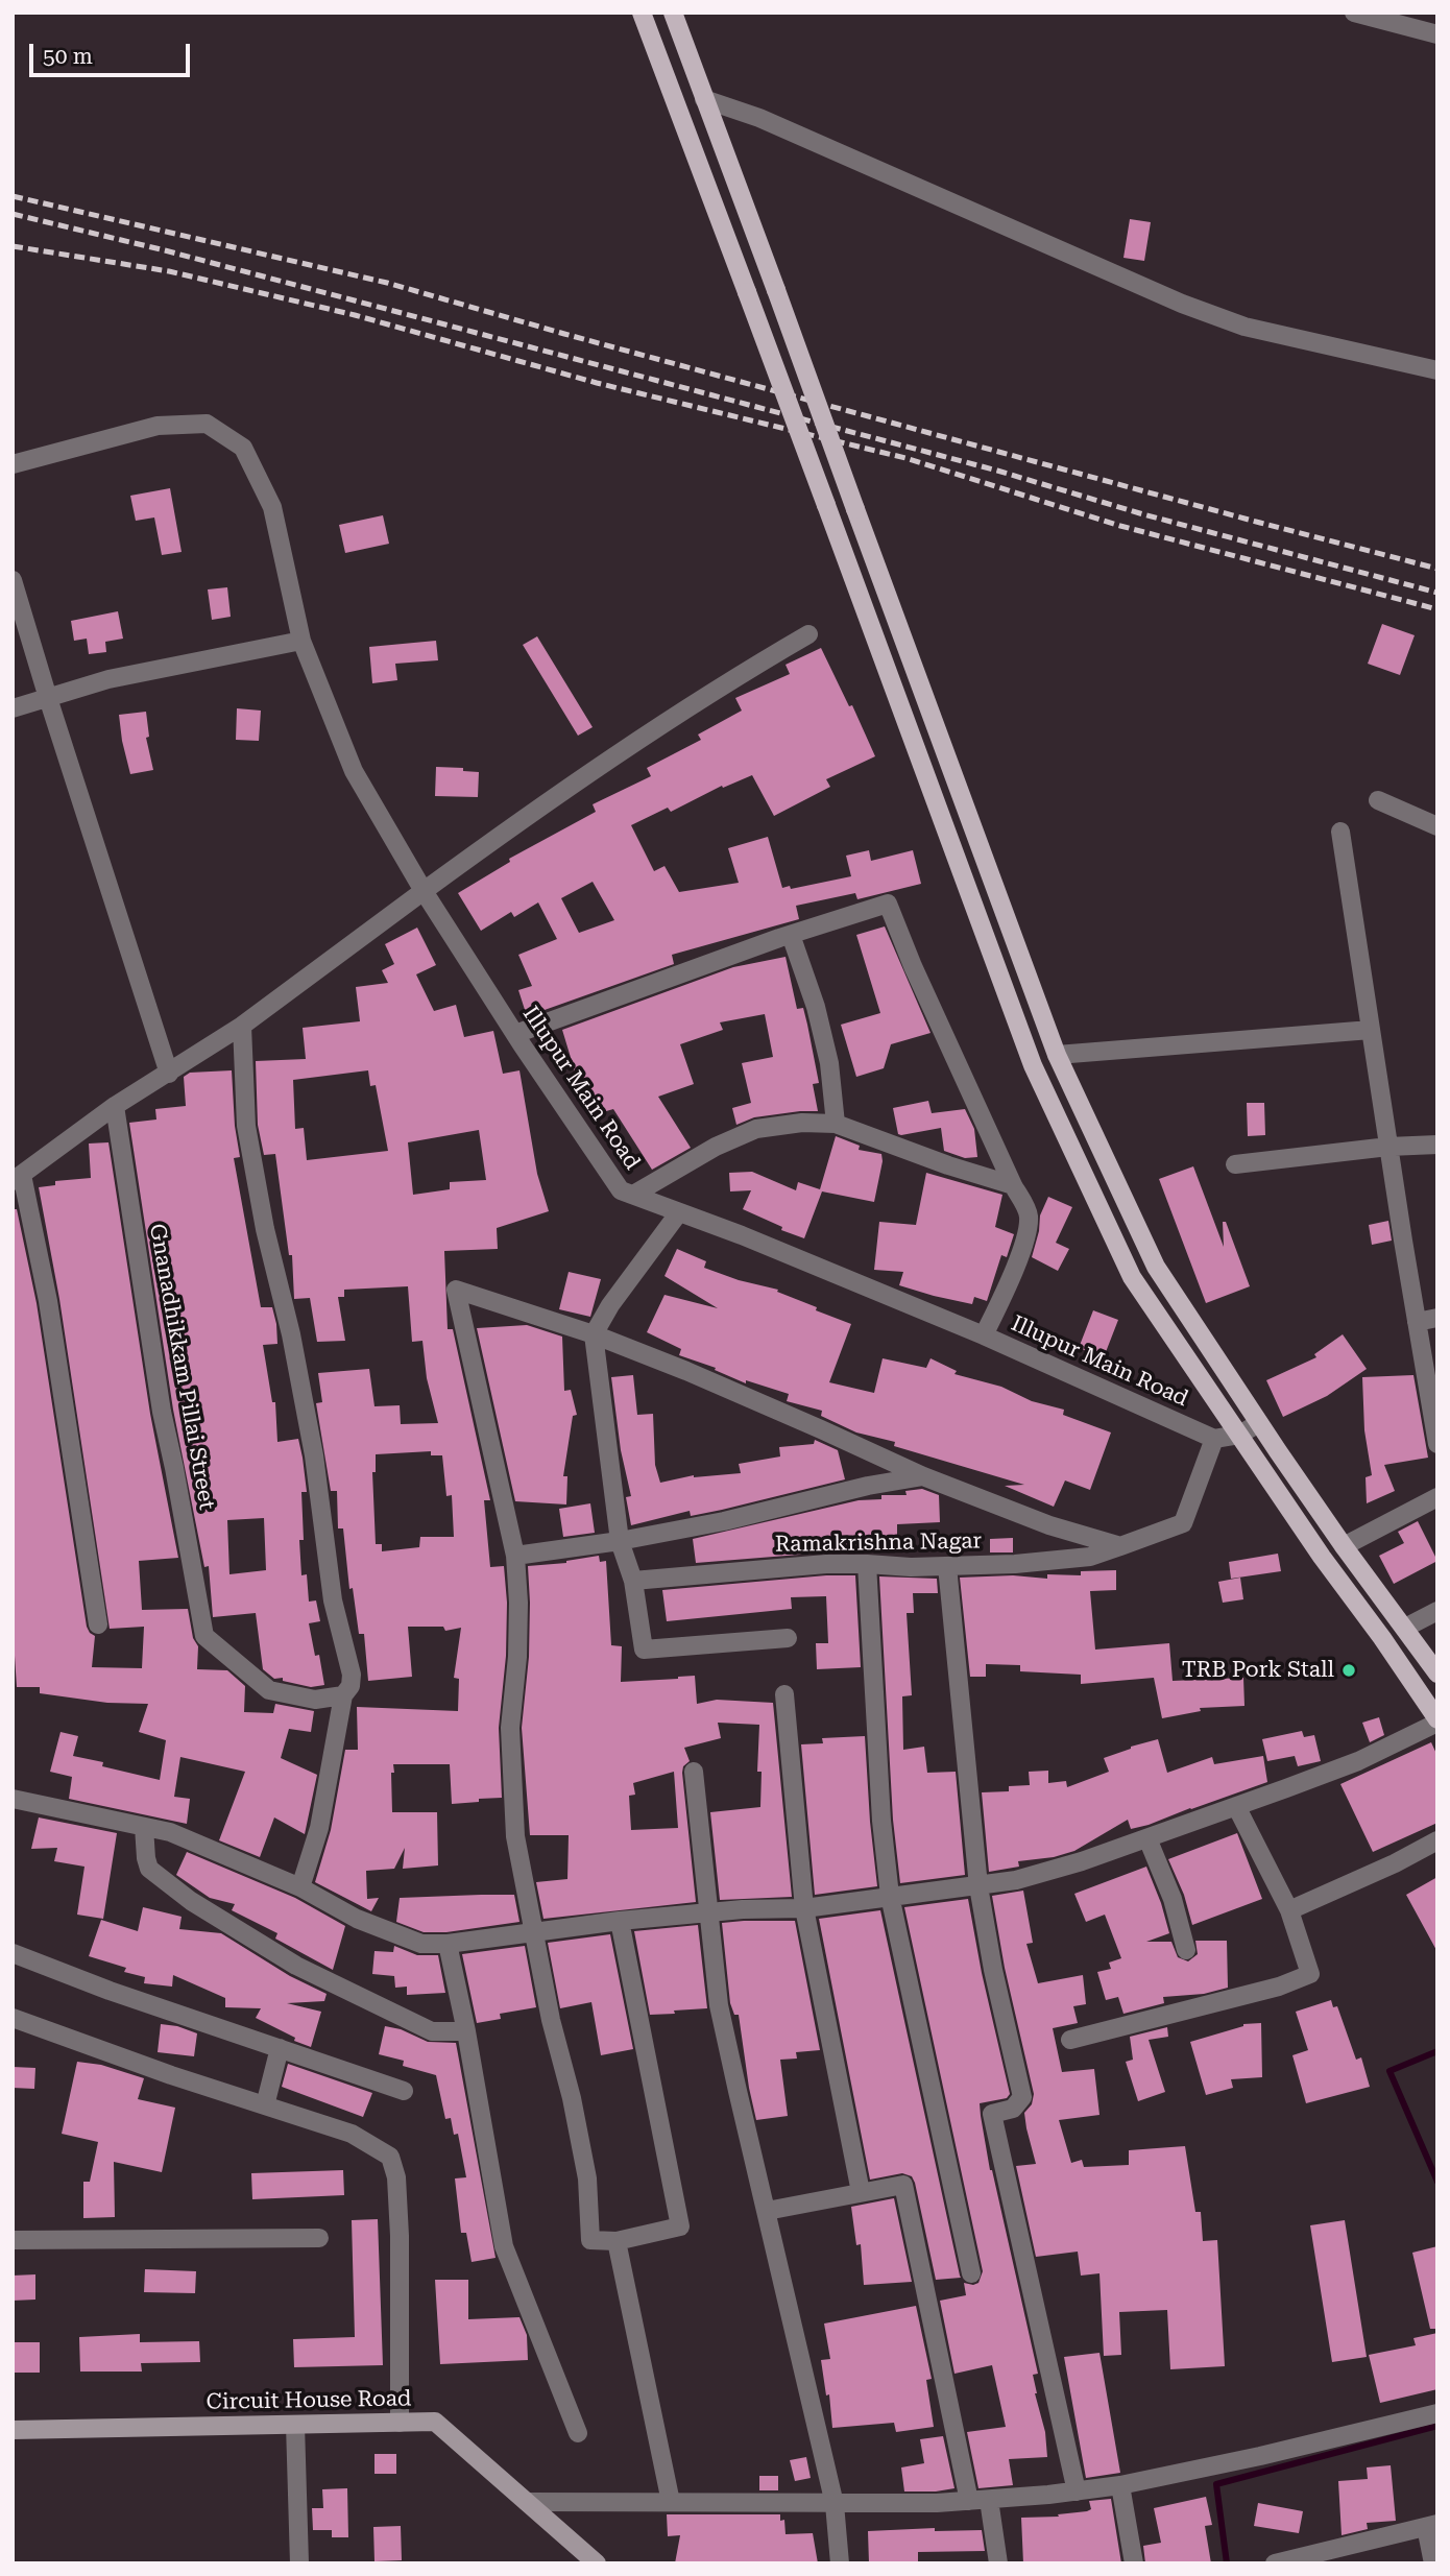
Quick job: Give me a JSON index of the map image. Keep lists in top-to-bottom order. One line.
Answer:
{"streets":{"street":["Illupur Main Road","Gnanadhikkam Pillai Street","Ramakrishna Nagar","Circuit House Road"]},"crossings":[["Illupur Main Road","Ramakrishna Nagar"]],"places":["TRB Pork Stall"],"scale_bar":"50 m"}
